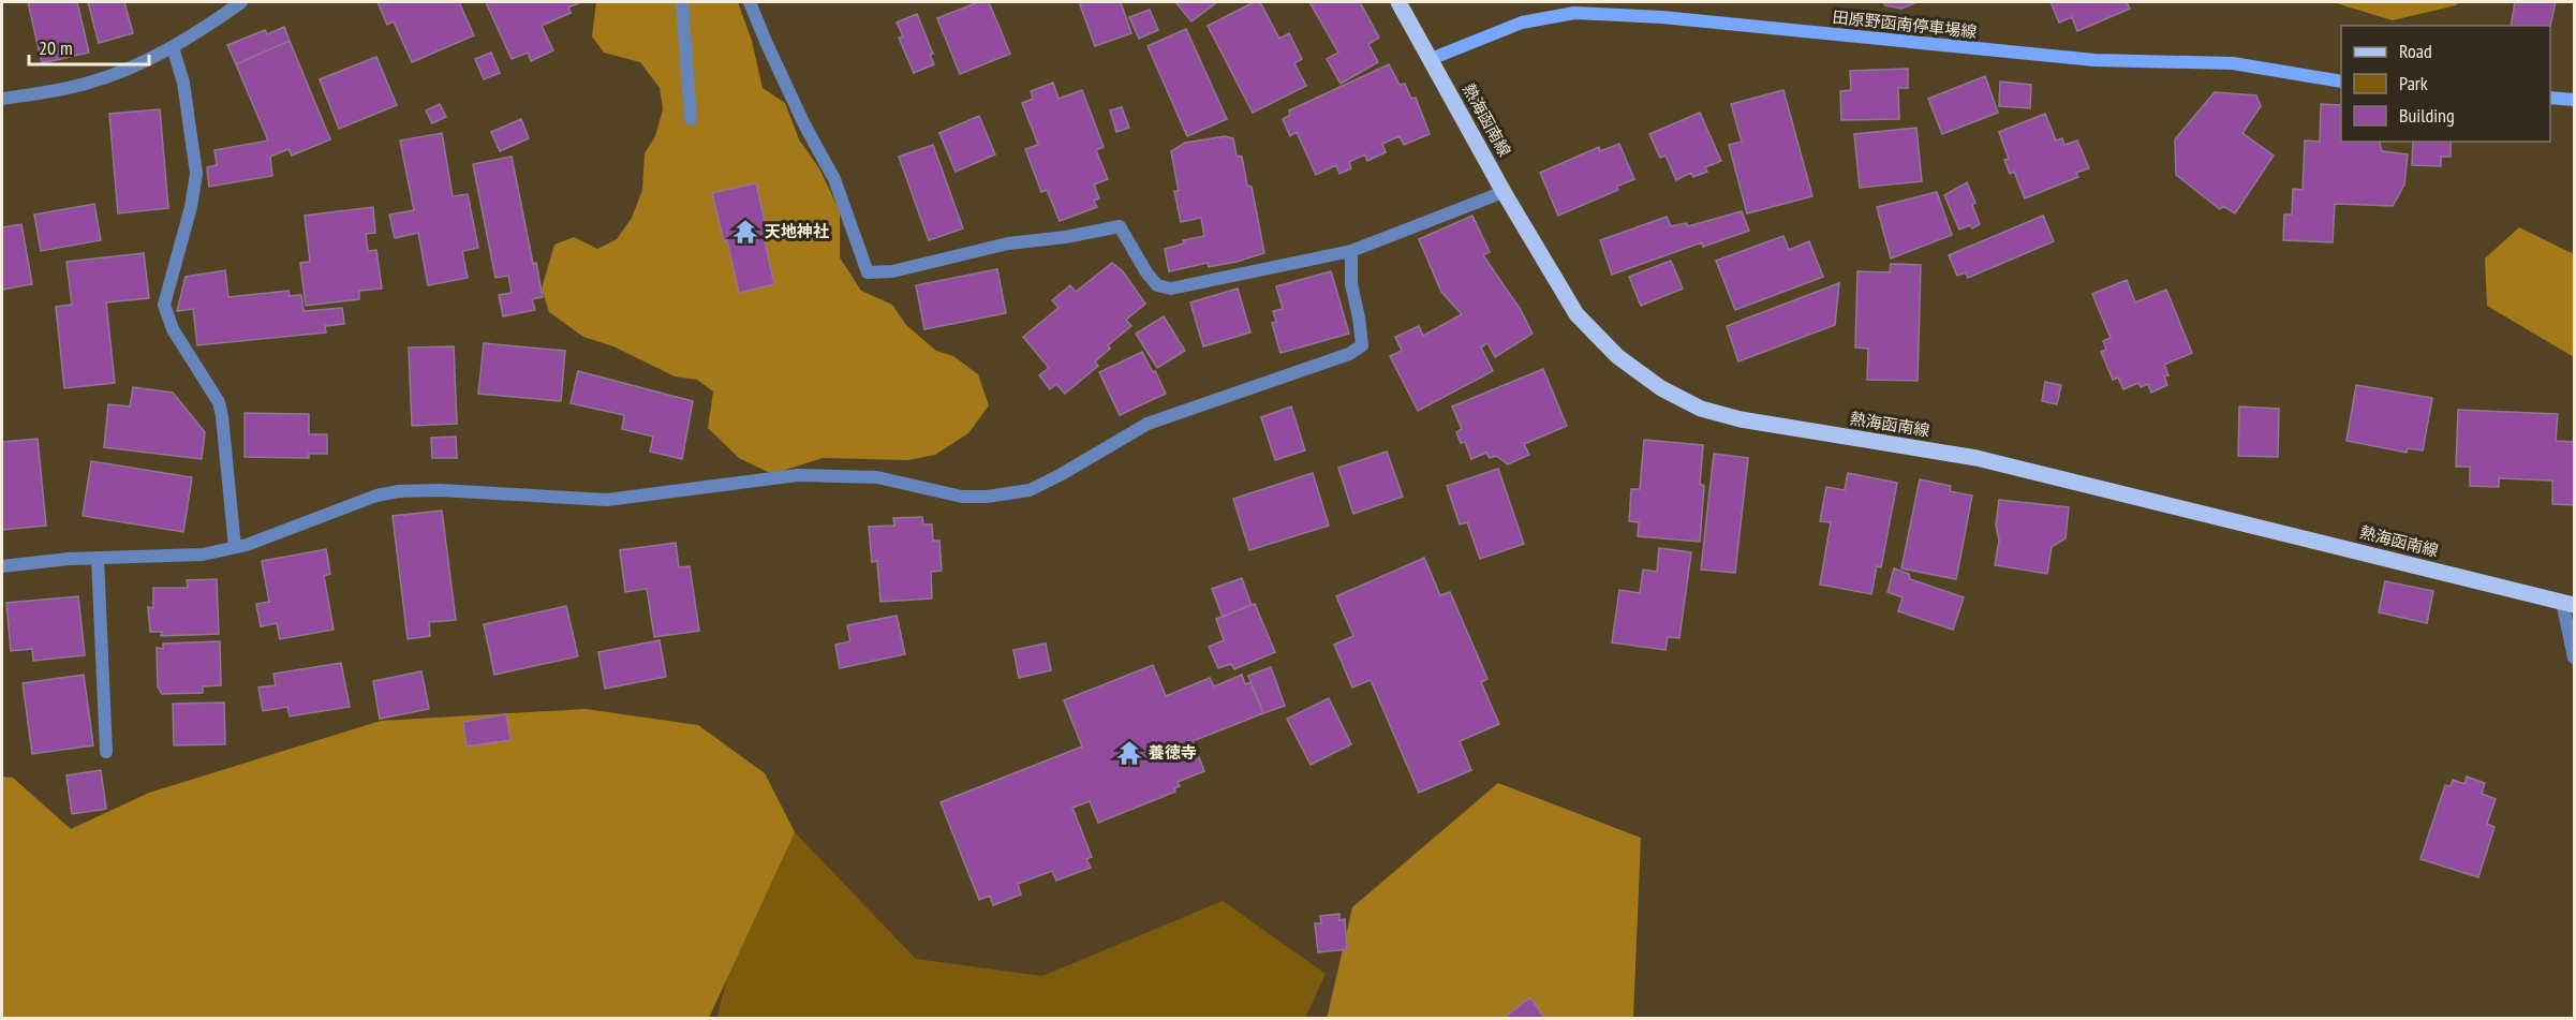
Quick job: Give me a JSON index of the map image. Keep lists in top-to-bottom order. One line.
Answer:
{"streets":{"main road":["田原野函南停車場線","熱海函南線"]},"crossings":[["田原野函南停車場線","熱海函南線"]],"places":{"temple":["天地神社","養徳寺"]},"legend":["Road","Park","Building"],"scale_bar":"20 m"}
